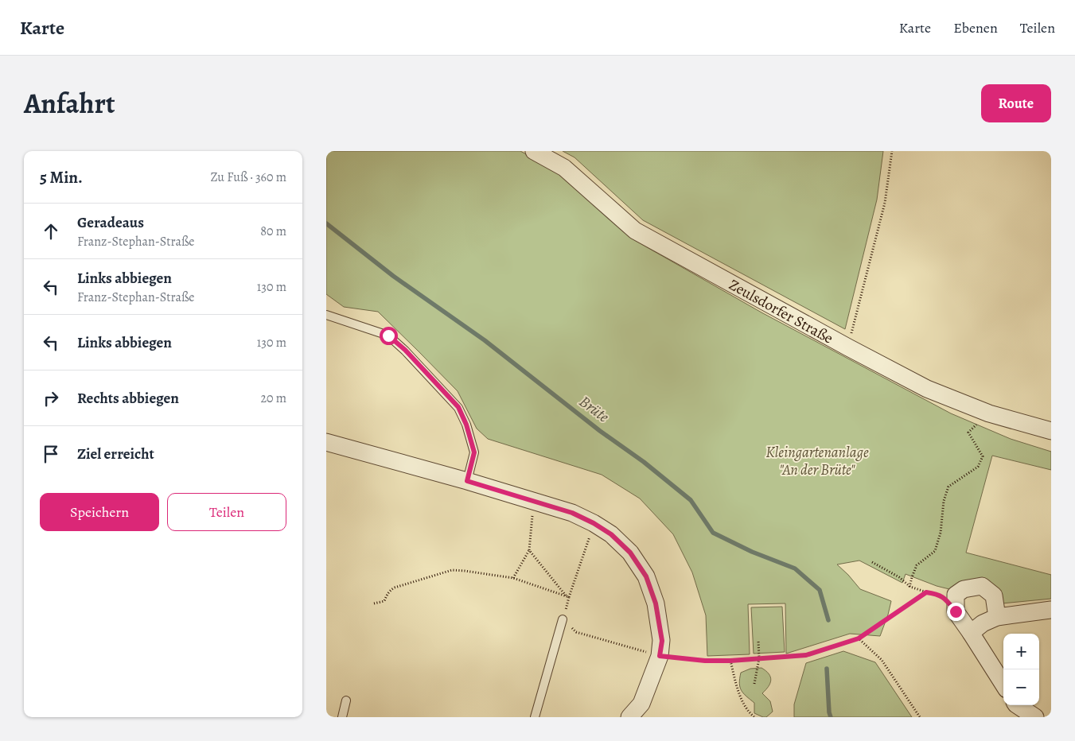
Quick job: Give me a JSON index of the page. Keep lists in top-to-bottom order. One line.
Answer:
{"streets":{"street":["Zeulsdorfer Straße"]},"water":["Brüte"],"parks":["Kleingartenanlage \"An der Brüte\""],"page":{"header":"Karte","nav":["Karte","Ebenen","Teilen"],"title":"Anfahrt","buttons":["Route",["Speichern","Teilen"]],"heading":["5 Min.","Zu Fuß · 360 m"],"list":[["Geradeaus","Franz-Stephan-Straße","80 m"],["Links abbiegen","Franz-Stephan-Straße","130 m"],["Links abbiegen","130 m"],["Rechts abbiegen","20 m"],"Ziel erreicht"],"map_buttons":["+","−"]}}
